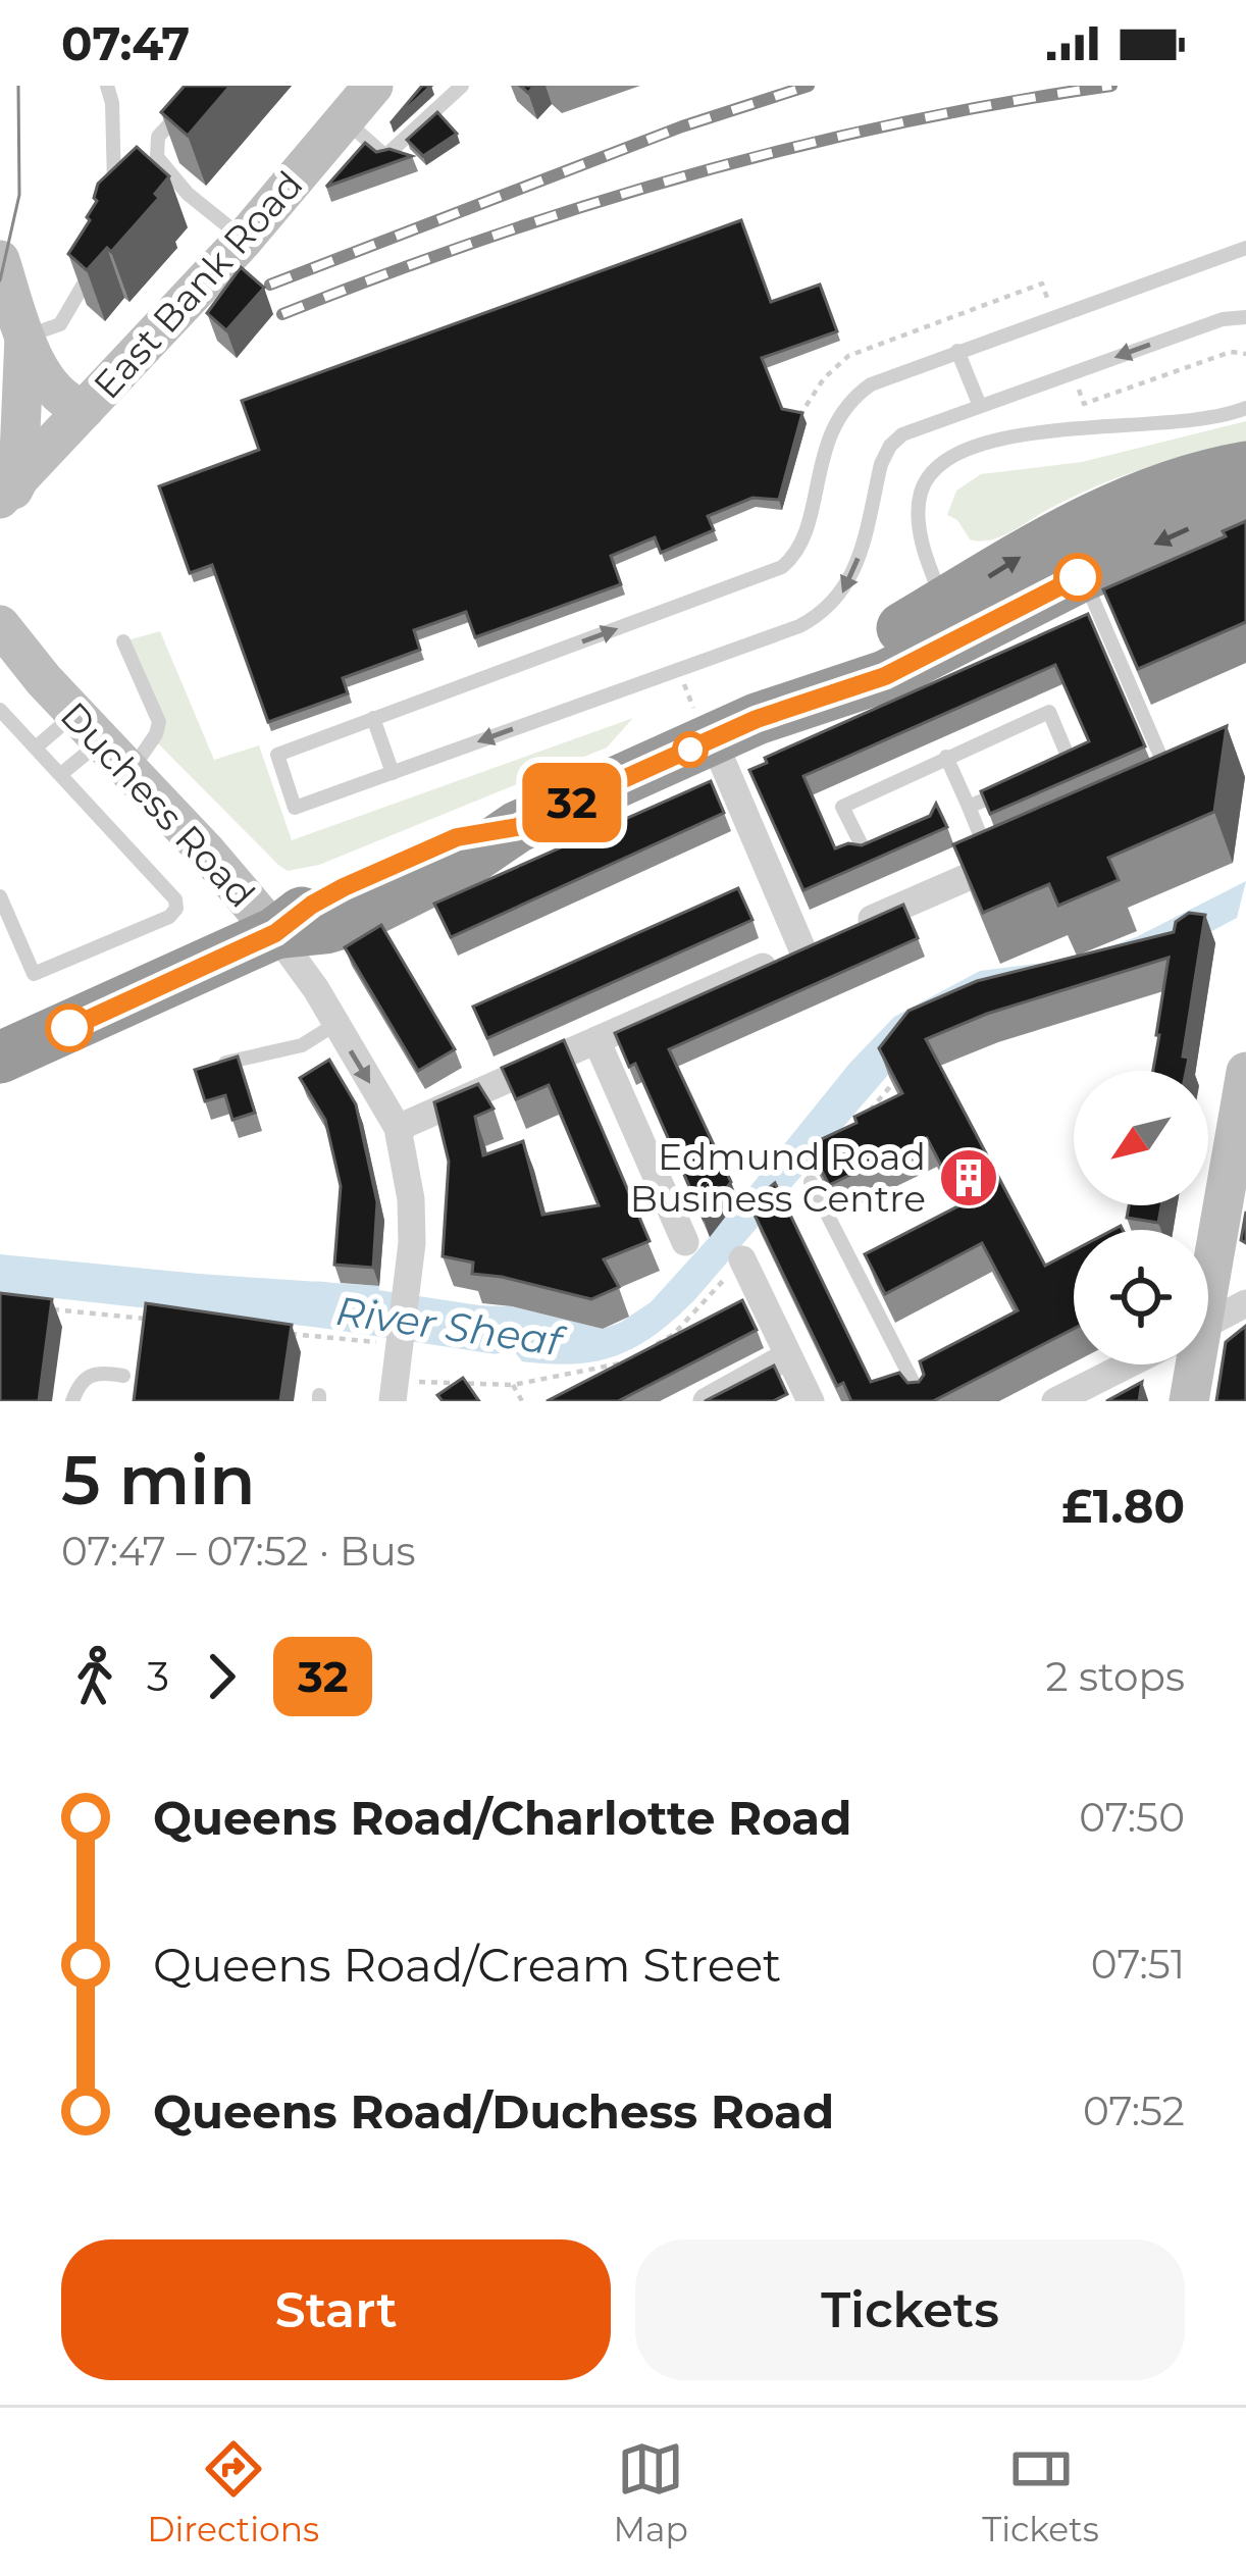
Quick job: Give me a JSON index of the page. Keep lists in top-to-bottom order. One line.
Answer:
{"streets":{"street":["East Bank Road","Duchess Road"]},"water":["River Sheaf"],"places":{"building":["Edmund Road Business Centre"]},"lines":["bus line 32"],"north":"bottom left","page":{"status":"07:47","on_map":"32","heading":["5 min","07:47 – 07:52 · Bus","£1.80"],"legs":["3","32","2 stops"],"list":[{"name":"Queens Road/Charlotte Road","value":"07:50"},{"name":"Queens Road/Cream Street","value":"07:51"},{"name":"Queens Road/Duchess Road","value":"07:52"}],"buttons":["Start","Tickets"],"tabs":["Directions","Map","Tickets"]}}
